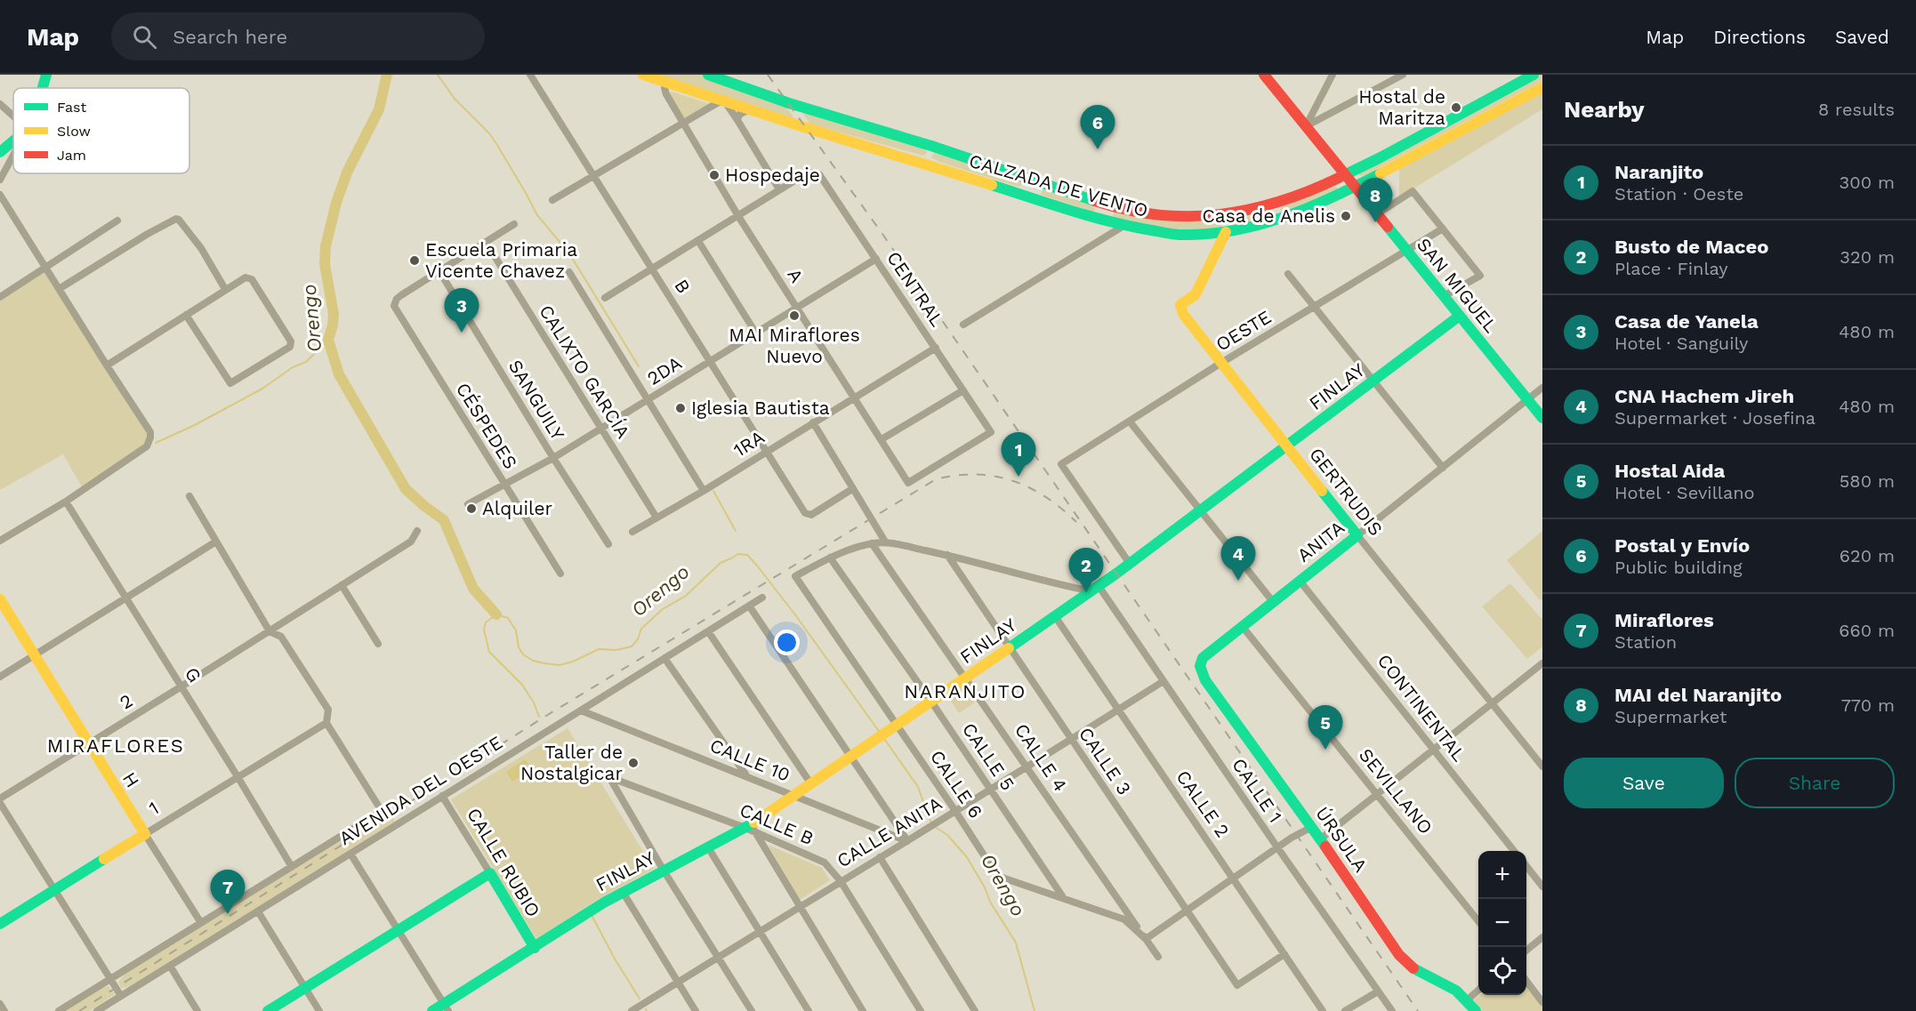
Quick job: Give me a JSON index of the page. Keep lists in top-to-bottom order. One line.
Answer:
{"streets":{"street":["CALZADA DE VENTO","A","SAN MIGUEL","B","CENTRAL","OESTE","2DA","CALIXTO GARCÍA","FINLAY","SANGUILY","CÉSPEDES","1RA","GERTRUDIS","ANITA","G","2","CONTINENTAL","CALLE 5","CALLE 4","CALLE 10","CALLE 3","H","CALLE 6","AVENIDA DEL OESTE","CALLE 1","SEVILLANO","CALLE 2","1","CALLE B","CALLE ANITA","ÚRSULA","CALLE RUBIO"]},"crossings":[["CALZADA DE VENTO","A"],["CALZADA DE VENTO","SAN MIGUEL"],["CALZADA DE VENTO","GERTRUDIS"],["A","CENTRAL"],["A","2DA"],["A","1RA"],["SAN MIGUEL","OESTE"],["SAN MIGUEL","FINLAY"],["SAN MIGUEL","ANITA"],["B","2DA"],["B","1RA"],["CENTRAL","2DA"],["CENTRAL","1RA"],["OESTE","FINLAY"],["OESTE","GERTRUDIS"],["2DA","CALIXTO GARCÍA"],["2DA","SANGUILY"],["2DA","CÉSPEDES"],["CALIXTO GARCÍA","1RA"],["FINLAY","GERTRUDIS"],["FINLAY","CALLE 5"],["FINLAY","CALLE 4"],["FINLAY","CALLE 10"],["FINLAY","CALLE 3"],["FINLAY","CALLE 6"],["FINLAY","CALLE 1"],["FINLAY","CALLE 2"],["FINLAY","CALLE B"],["FINLAY","CALLE RUBIO"],["SANGUILY","CÉSPEDES"],["GERTRUDIS","ANITA"],["ANITA","CONTINENTAL"],["ANITA","SEVILLANO"],["ANITA","ÚRSULA"],["G","2"],["G","AVENIDA DEL OESTE"],["G","1"],["2","H"],["CALLE 5","CALLE 6"],["CALLE 5","CALLE ANITA"],["CALLE 4","CALLE 6"],["CALLE 4","CALLE ANITA"],["CALLE 10","AVENIDA DEL OESTE"],["CALLE 10","CALLE ANITA"],["CALLE 3","CALLE 2"],["CALLE 3","CALLE ANITA"],["H","AVENIDA DEL OESTE"],["H","1"],["CALLE 6","CALLE ANITA"],["AVENIDA DEL OESTE","1"],["AVENIDA DEL OESTE","CALLE RUBIO"],["CALLE 1","CALLE ANITA"],["CALLE 2","CALLE ANITA"],["CALLE B","CALLE ANITA"]],"districts":["NARANJITO","MIRAFLORES"],"water":["Orengo"],"places":["Hostal de Maritza","Hospedaje","Casa de Anelis","Escuela Primaria Vicente Chavez","MAI Miraflores Nuevo","Iglesia Bautista","Alquiler","Taller de Nostalgicar"],"legend":["Fast","Slow","Jam"],"page":{"header":"Map","search":"Search here","nav":["Map","Directions","Saved"],"heading":["Nearby","8 results"],"pins":["6","8","3","1","4","2","5","7"],"list":[{"mark":"1","name":"Naranjito","note":"Station · Oeste","value":"300 m"},{"mark":"2","name":"Busto de Maceo","note":"Place · Finlay","value":"320 m"},{"mark":"3","name":"Casa de Yanela","note":"Hotel · Sanguily","value":"480 m"},{"mark":"4","name":"CNA Hachem Jireh","note":"Supermarket · Josefina","value":"480 m"},{"mark":"5","name":"Hostal Aida","note":"Hotel · Sevillano","value":"580 m"},{"mark":"6","name":"Postal y Envío","note":"Public building","value":"620 m"},{"mark":"7","name":"Miraflores","note":"Station","value":"660 m"},{"mark":"8","name":"MAI del Naranjito","note":"Supermarket","value":"770 m"}],"buttons":["Save","Share"],"map_buttons":["+","−"]}}
